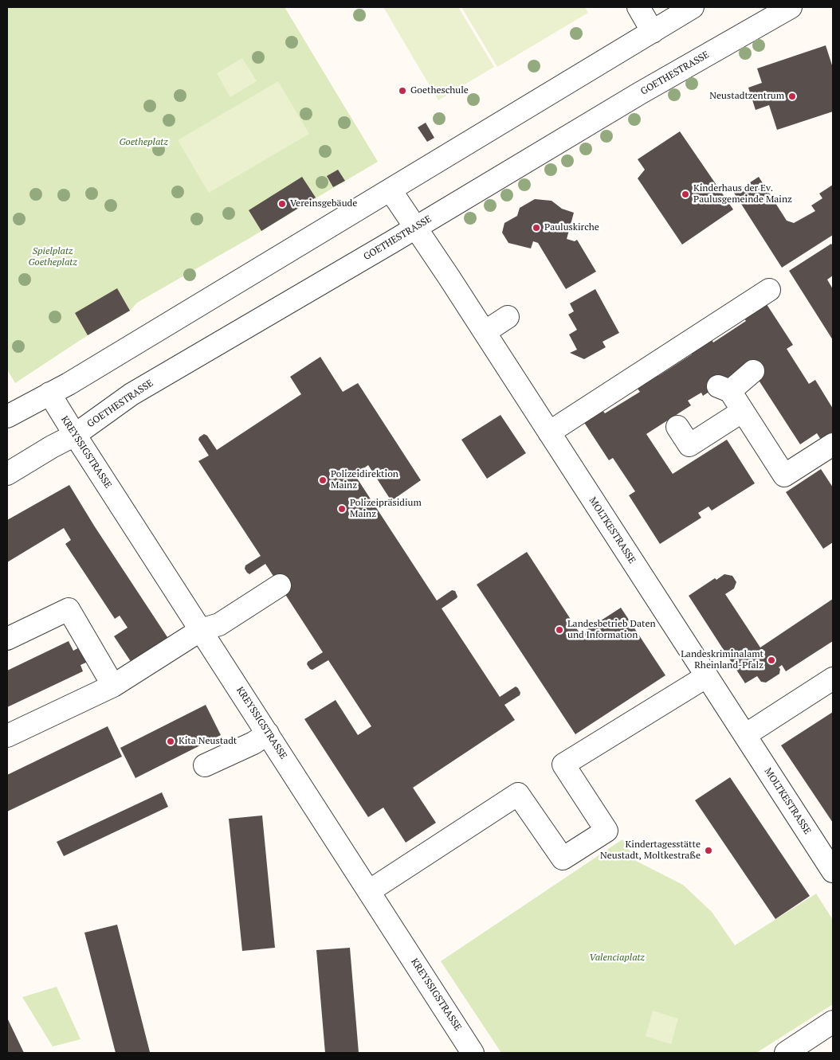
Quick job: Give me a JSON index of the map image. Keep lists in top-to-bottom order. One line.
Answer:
{"streets":{"street":["GOETHESTRASSE","KREYSSIGSTRASSE","MOLTKESTRASSE"]},"crossings":[["GOETHESTRASSE","KREYSSIGSTRASSE"],["GOETHESTRASSE","MOLTKESTRASSE"]],"parks":["Goetheplatz","Spielplatz Goetheplatz","Valenciaplatz"],"places":["Goetheschule","Neustadtzentrum","Kinderhaus der Ev. Paulusgemeinde Mainz","Vereinsgebäude","Pauluskirche","Polizeidirektion Mainz","Polizeipräsidium Mainz","Landesbetrieb Daten und Information","Landeskriminalamt Rheinland-Pfalz","Kita Neustadt","Kindertagesstätte Neustadt, Moltkestraße"]}
